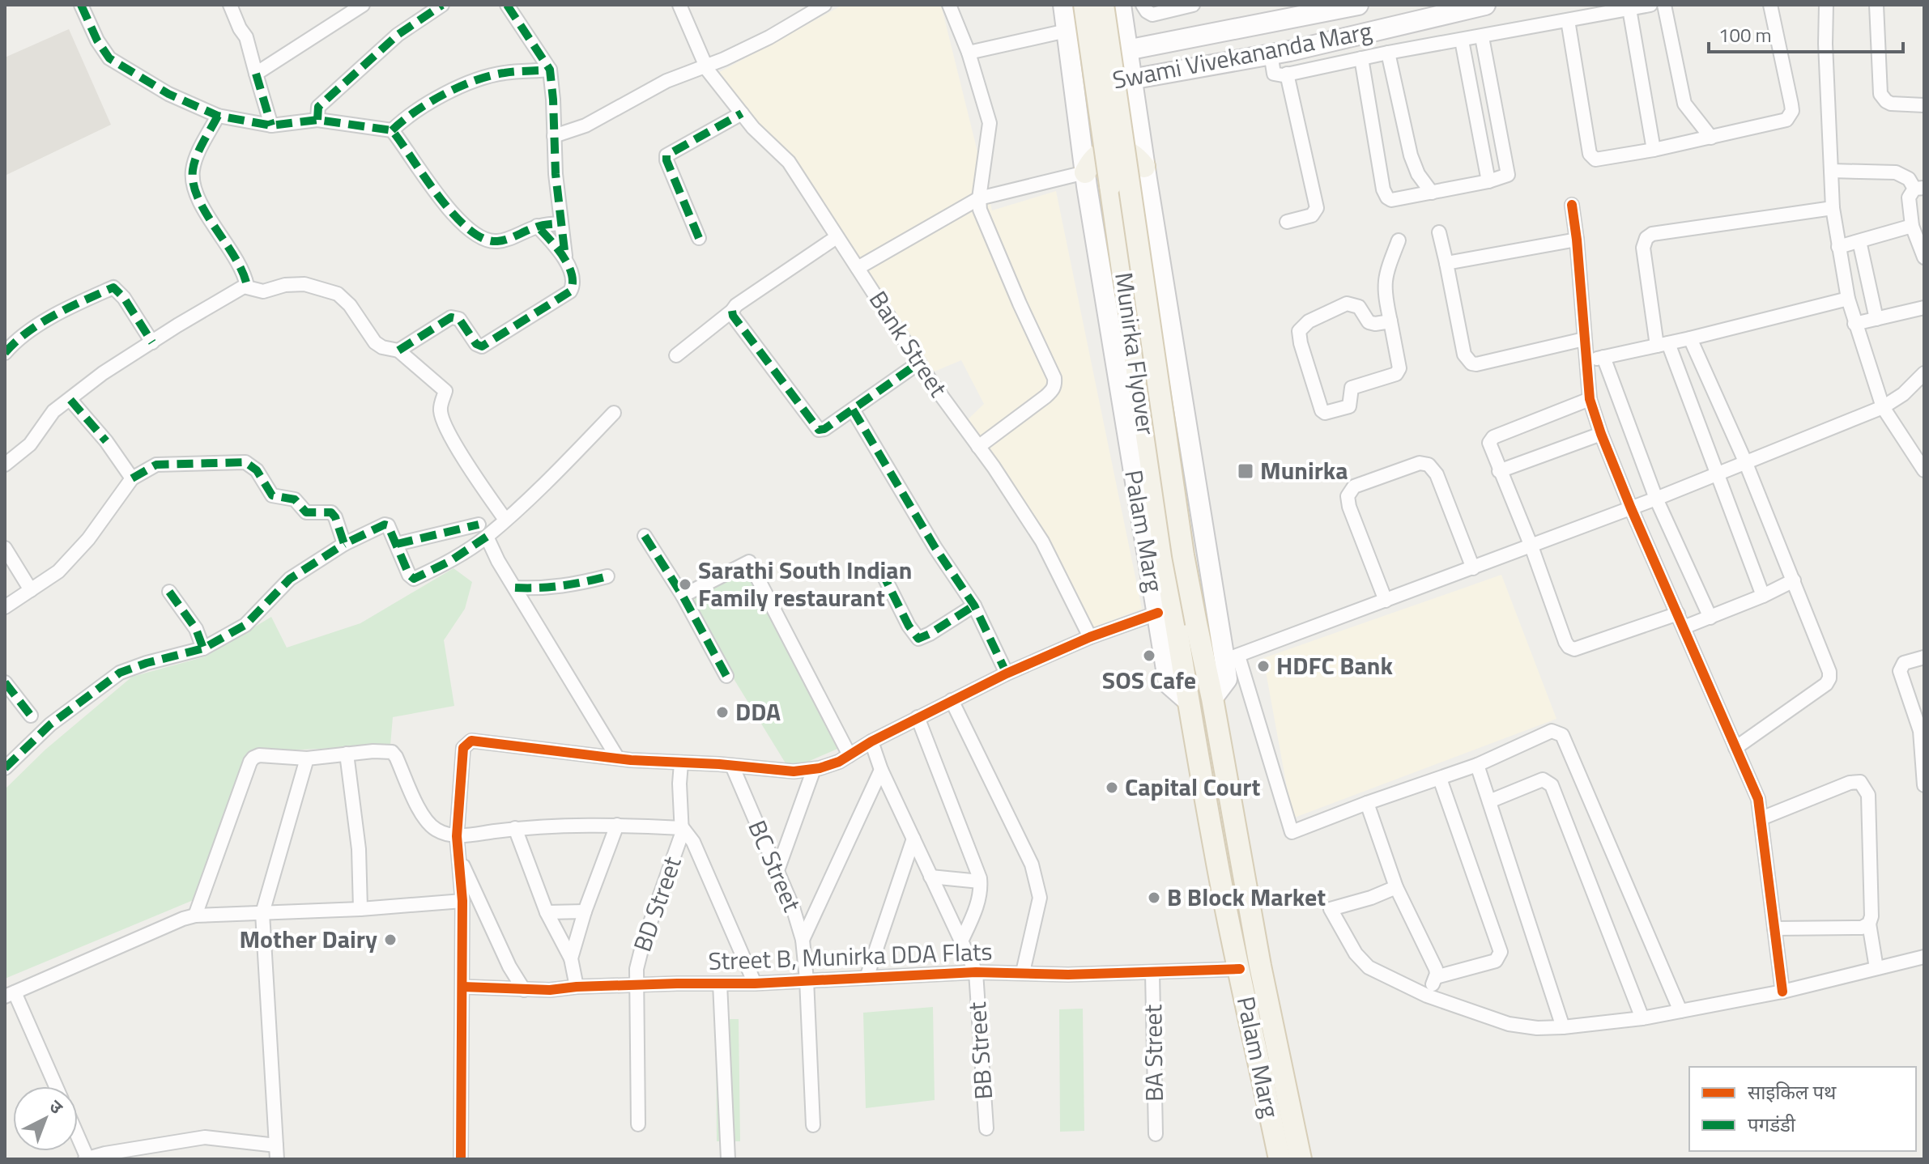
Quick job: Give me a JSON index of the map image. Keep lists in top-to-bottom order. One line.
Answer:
{"streets":{"main road":["Swami Vivekananda Marg","Munirka Flyover","Palam Marg"],"street":["Bank Street","BC Street","BD Street","Street B, Munirka DDA Flats","BB Street","BA Street"]},"crossings":[["Swami Vivekananda Marg","Palam Marg"],["Munirka Flyover","Palam Marg"],["Palam Marg","Street B, Munirka DDA Flats"],["BC Street","Street B, Munirka DDA Flats"],["BD Street","Street B, Munirka DDA Flats"],["Street B, Munirka DDA Flats","BB Street"],["Street B, Munirka DDA Flats","BA Street"]],"places":{"transit":["Munirka"],"other":["Sarathi South Indian Family restaurant","SOS Cafe","HDFC Bank","DDA","Capital Court","B Block Market","Mother Dairy"]},"legend":["साइकिल पथ","पगडंडी"],"scale_bar":"100 m","north":"top right"}
